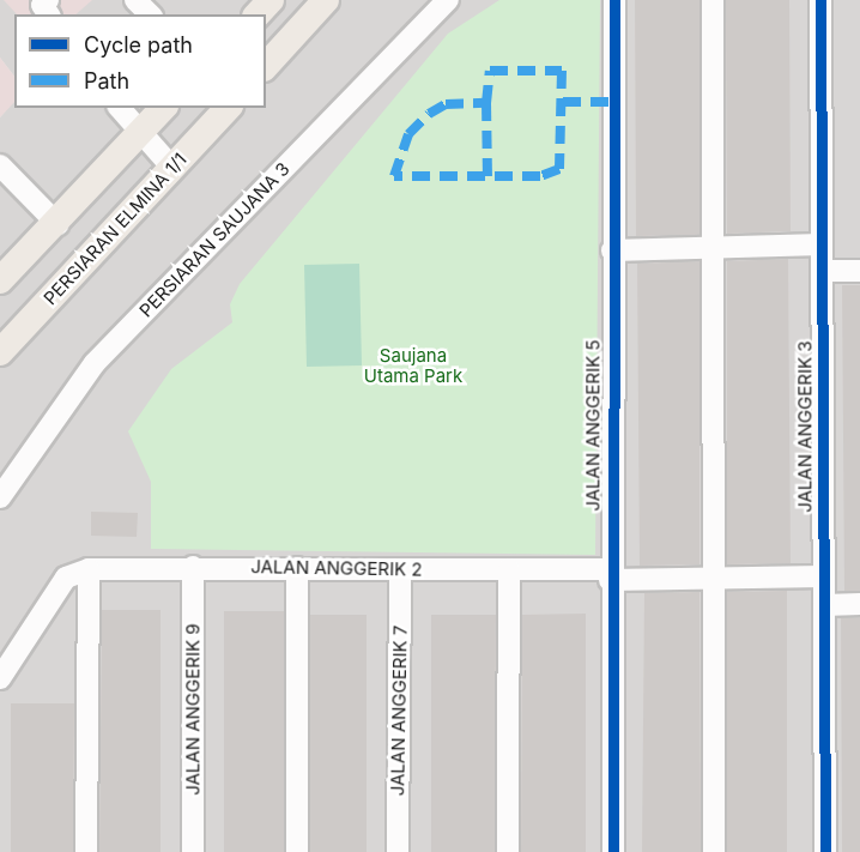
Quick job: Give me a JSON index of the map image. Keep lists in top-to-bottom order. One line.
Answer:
{"streets":{"main road":["PERSIARAN ELMINA 1/1"],"street":["PERSIARAN SAUJANA 3","JALAN ANGGERIK 5","JALAN ANGGERIK 3","JALAN ANGGERIK 2","JALAN ANGGERIK 9","JALAN ANGGERIK 7"]},"crossings":[["JALAN ANGGERIK 5","JALAN ANGGERIK 2"],["JALAN ANGGERIK 3","JALAN ANGGERIK 2"],["JALAN ANGGERIK 2","JALAN ANGGERIK 9"],["JALAN ANGGERIK 2","JALAN ANGGERIK 7"]],"parks":["Saujana Utama Park"],"legend":["Cycle path","Path"]}
